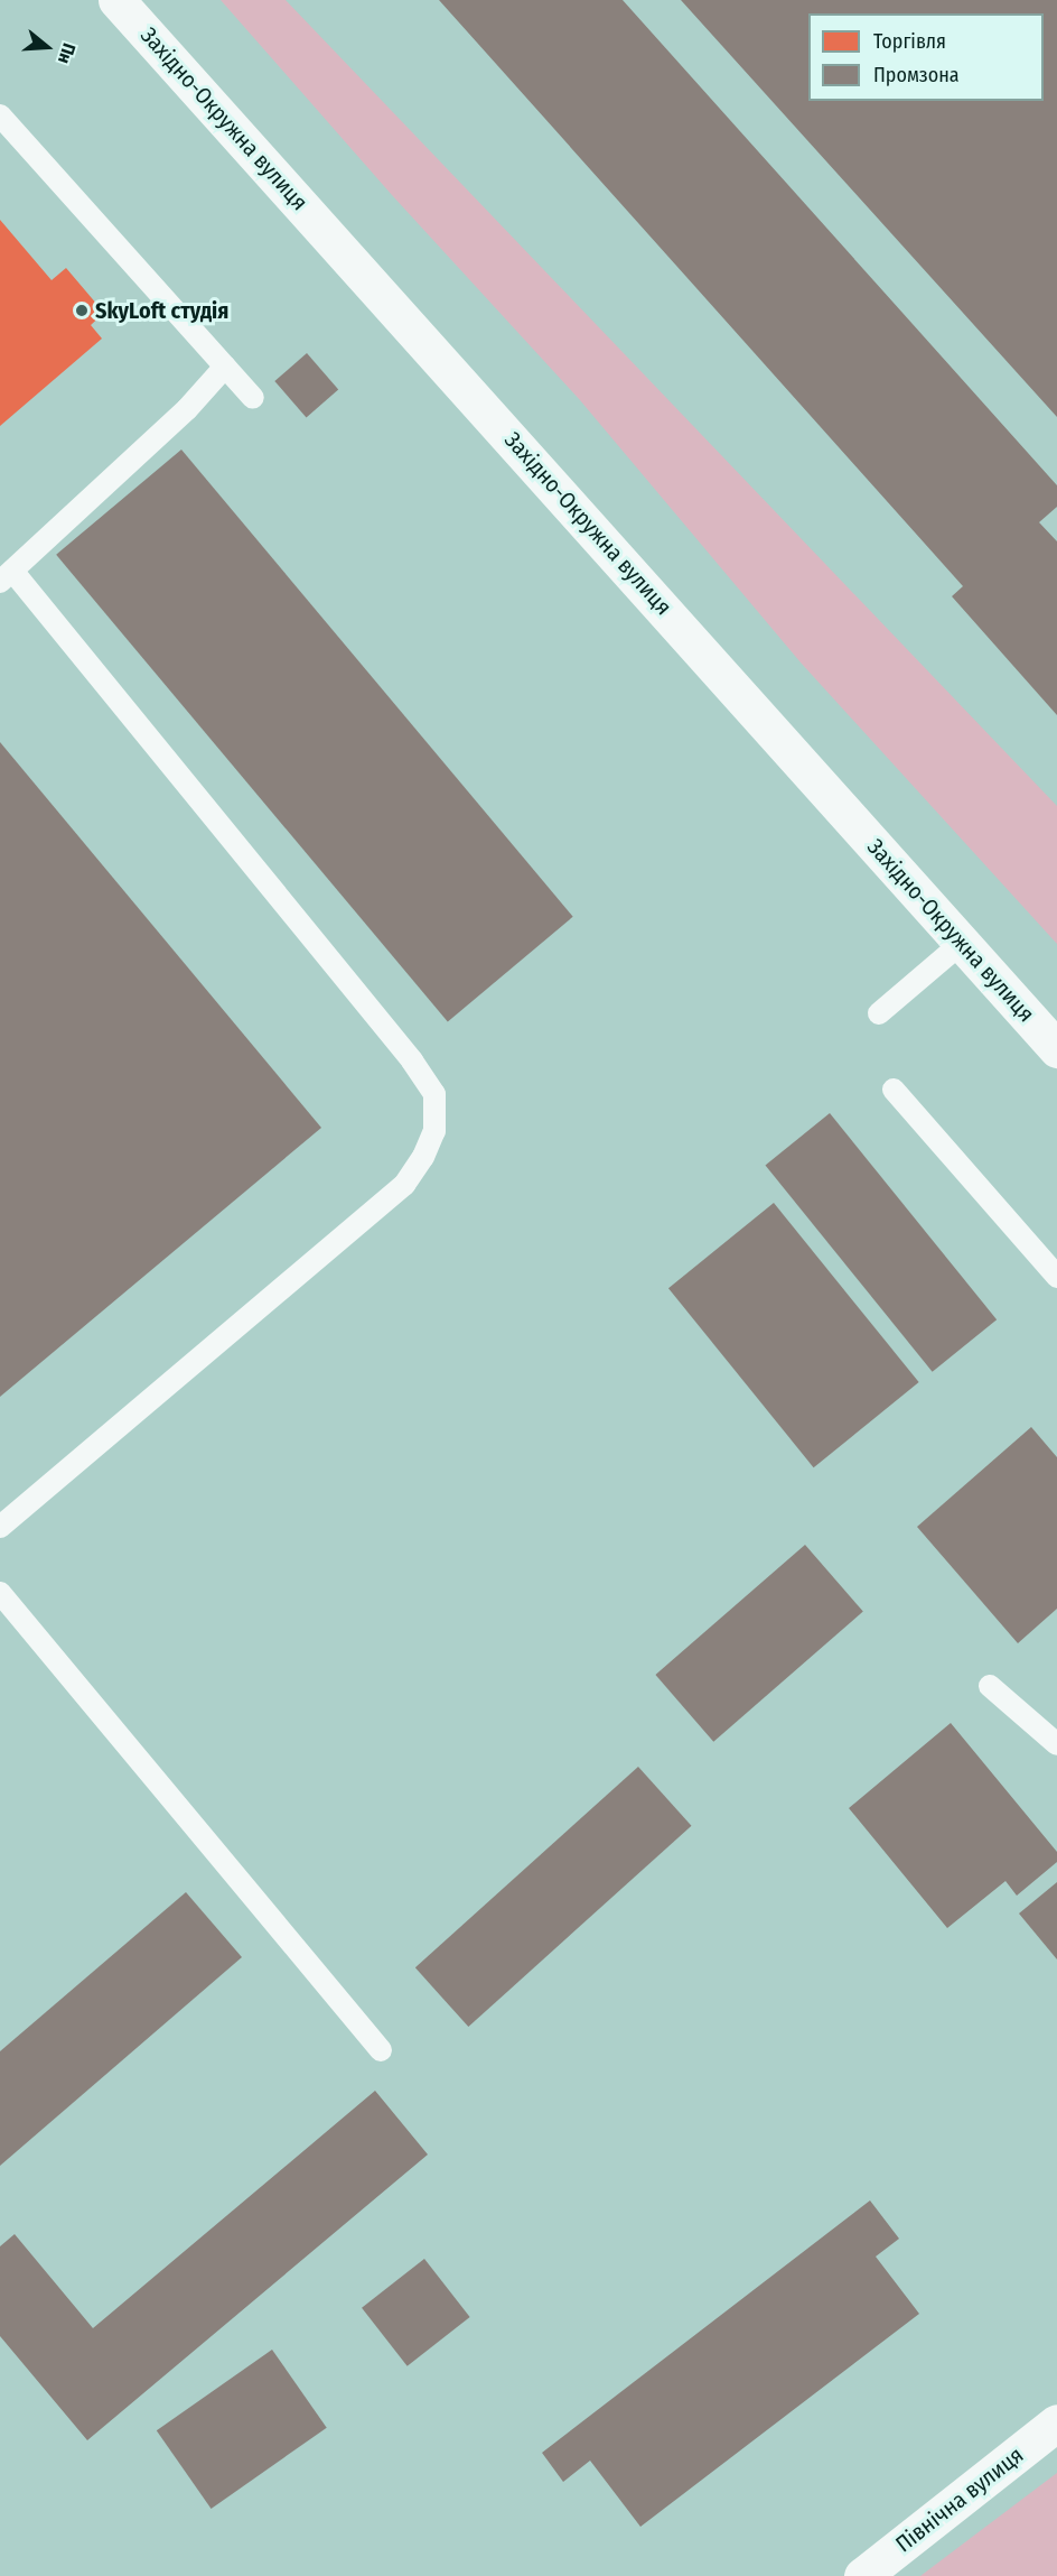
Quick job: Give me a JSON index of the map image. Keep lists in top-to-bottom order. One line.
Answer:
{"streets":{"main road":["Західно-Окружна вулиця","Північна вулиця"]},"places":["SkyLoft студія"],"legend":["Торгівля","Промзона"],"north":"right"}
